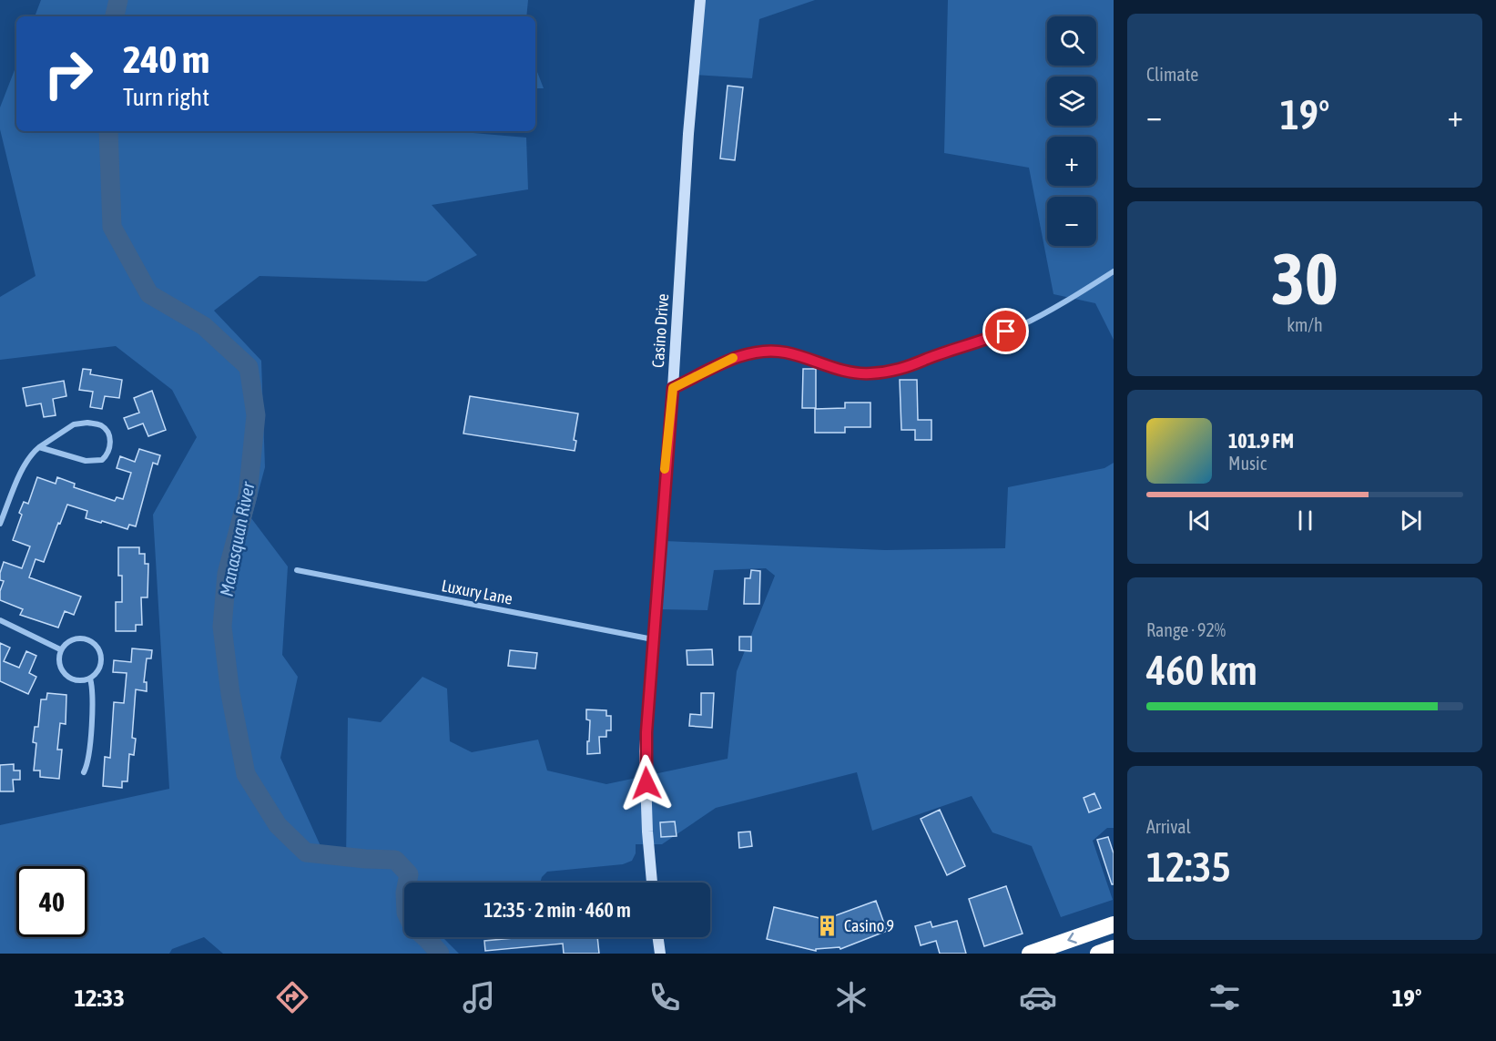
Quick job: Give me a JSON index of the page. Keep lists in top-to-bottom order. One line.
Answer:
{"streets":{"street":["Casino Drive","Luxury Lane"]},"crossings":[["Casino Drive","Luxury Lane"]],"water":["Manasquan River"],"places":{"building":["Casino 9"]},"page":{"tile":["Climate",["30","km/h"],["Range · 92%","460 km"],["Arrival","12:35"]],"map_buttons":["+","−"],"turn":["240 m","Turn right"],"heat":["−","19°","+"],"song":["101.9 FM","Music"],"limit":"40","trip":"12:35 · 2 min · 460 m","tabs":["12:33","19°"]}}
